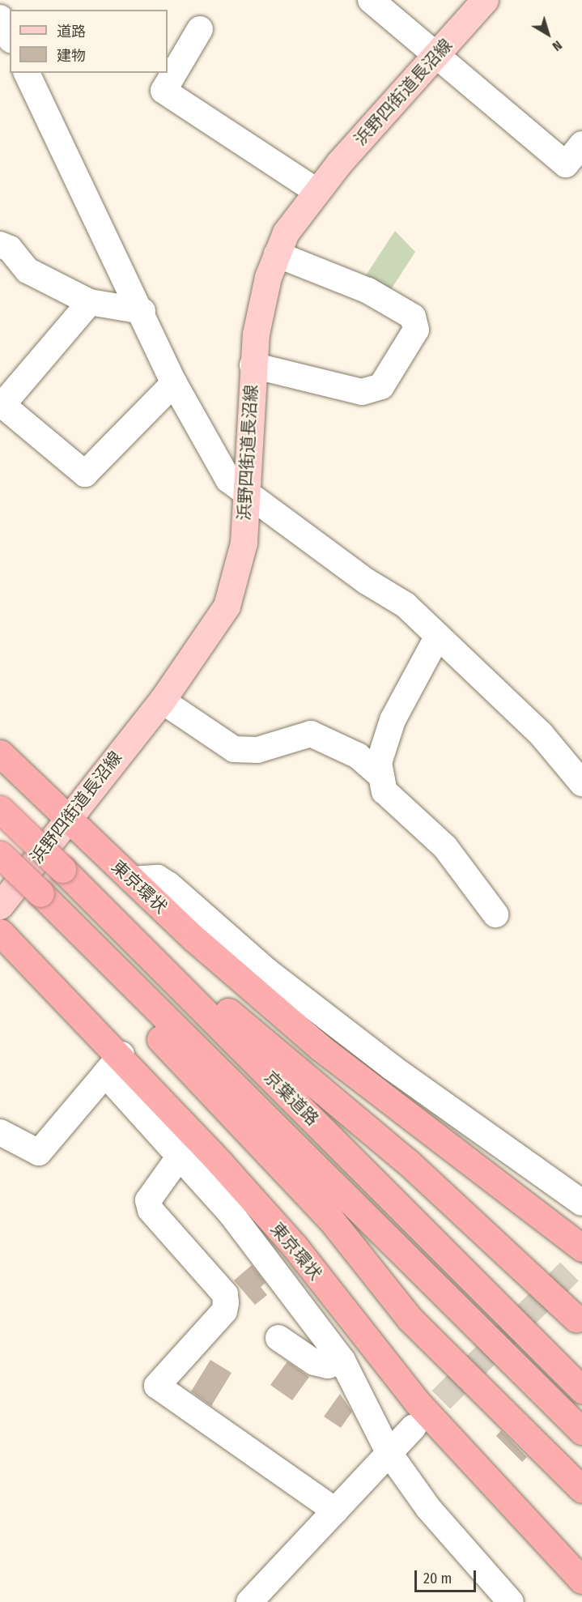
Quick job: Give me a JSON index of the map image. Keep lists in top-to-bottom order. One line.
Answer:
{"streets":{"highway":["東京環状","京葉道路"],"main road":["浜野四街道長沼線"]},"crossings":[["浜野四街道長沼線","東京環状"]],"legend":["道路","建物"],"scale_bar":"20 m","north":"bottom right"}
